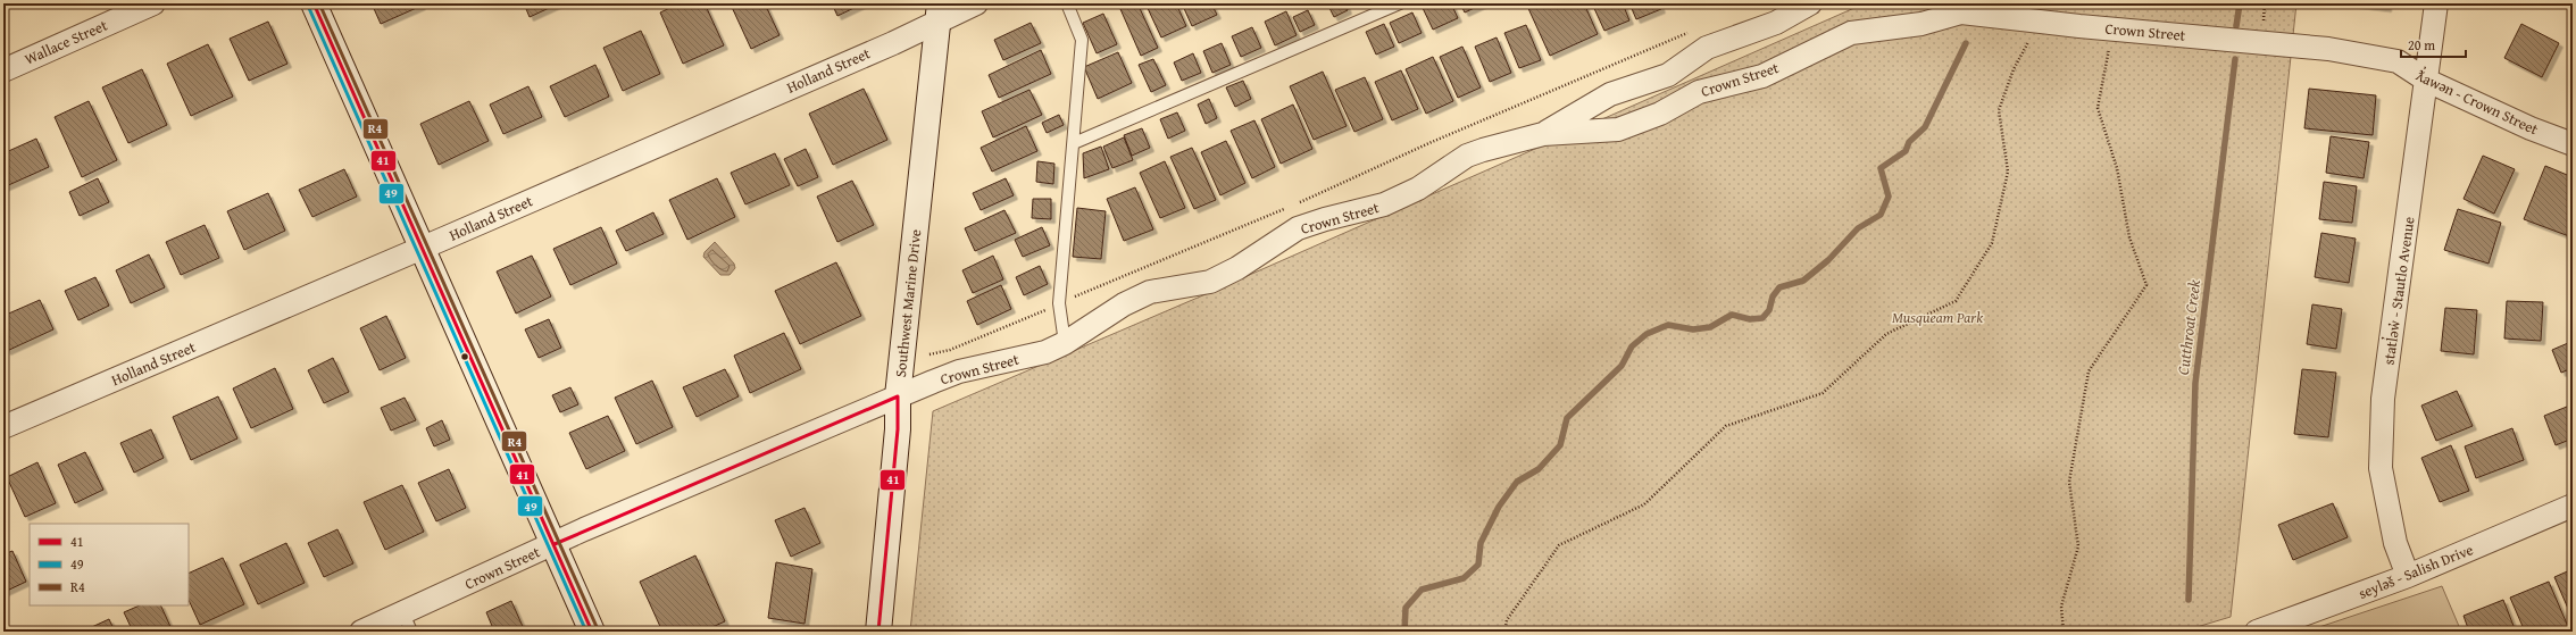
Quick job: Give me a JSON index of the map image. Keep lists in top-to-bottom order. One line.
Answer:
{"streets":{"main road":["Southwest Marine Drive"],"street":["Crown Street","Wallace Street","Holland Street","ƛ̓awən - Crown Street","statl̓əw̓ - Stautlo Avenue","seyləš - Salish Drive"]},"crossings":[["Crown Street","ƛ̓awən - Crown Street"],["Crown Street","Southwest Marine Drive"],["Holland Street","Southwest Marine Drive"],["ƛ̓awən - Crown Street","statl̓əw̓ - Stautlo Avenue"],["statl̓əw̓ - Stautlo Avenue","seyləš - Salish Drive"]],"water":["Cutthroat Creek"],"parks":["Musqueam Park"],"lines":["transit line 41","transit line R4","transit line 49"],"legend":["41","49","R4"],"scale_bar":"20 m"}
